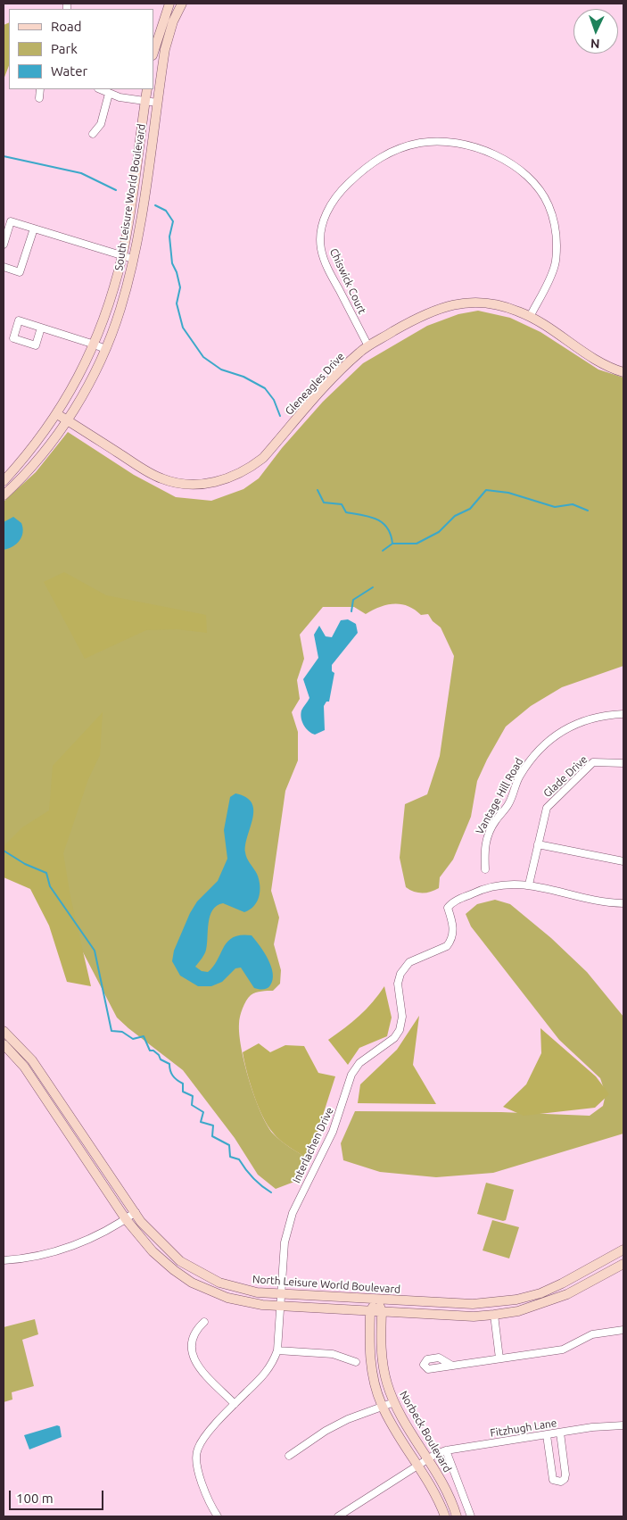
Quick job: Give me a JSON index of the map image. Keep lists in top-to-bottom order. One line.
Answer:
{"streets":{"street":["South Leisure World Boulevard","Chiswick Court","Gleneagles Drive","Glade Drive","Vantage Hill Road","Interlachen Drive","North Leisure World Boulevard","Fitzhugh Lane","Norbeck Boulevard"]},"crossings":[["South Leisure World Boulevard","Gleneagles Drive"],["Chiswick Court","Gleneagles Drive"],["Glade Drive","Interlachen Drive"],["Interlachen Drive","North Leisure World Boulevard"],["North Leisure World Boulevard","Norbeck Boulevard"],["Fitzhugh Lane","Norbeck Boulevard"]],"legend":["Road","Park","Water"],"scale_bar":"100 m","north":"bottom"}
